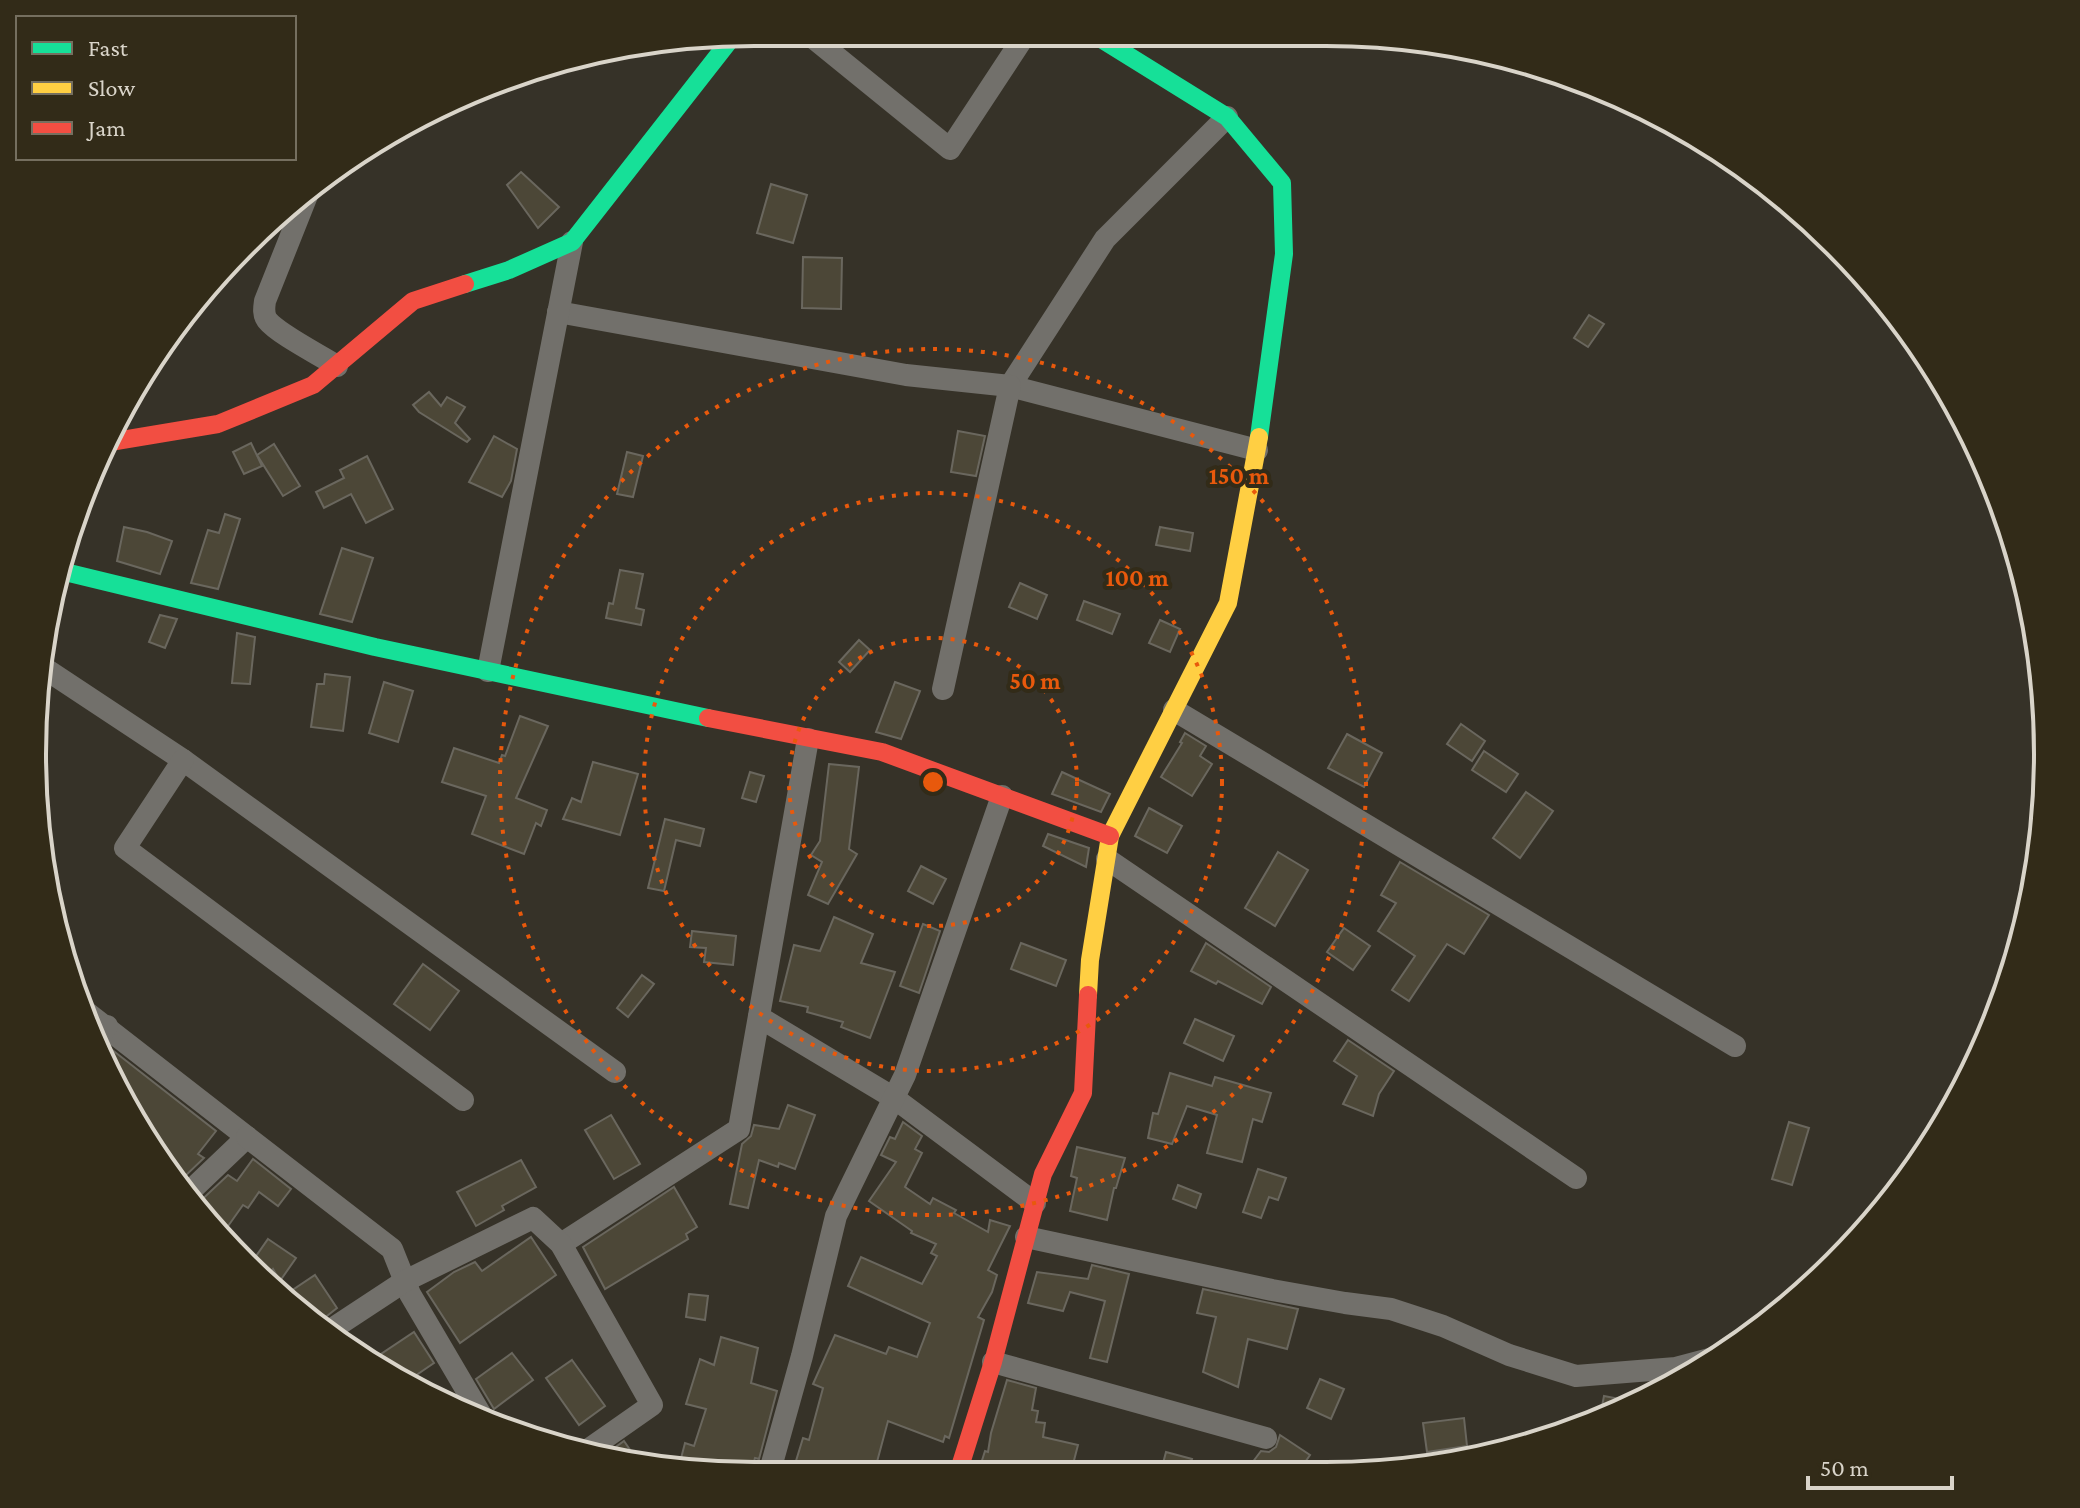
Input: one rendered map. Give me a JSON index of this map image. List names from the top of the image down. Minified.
{"legend":["Fast","Slow","Jam"],"scale_bar":"50 m","rings":["150 m","100 m","50 m"]}
